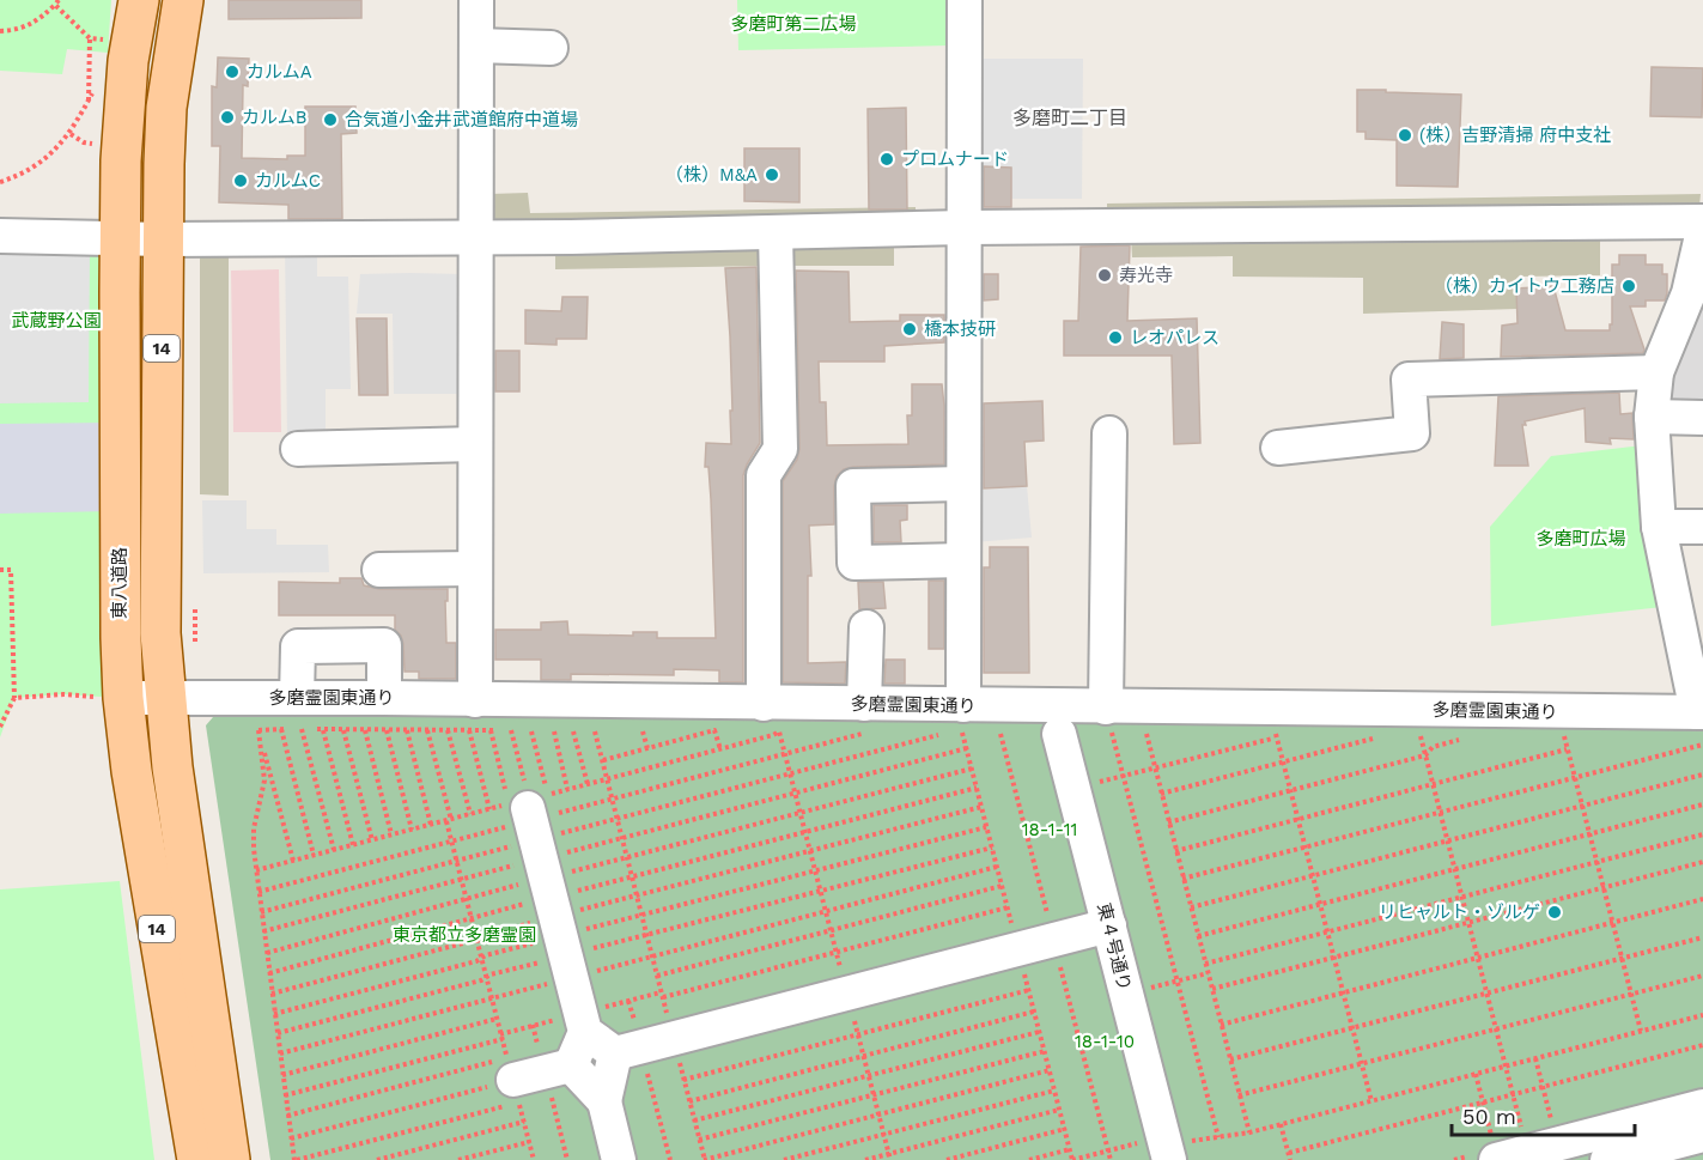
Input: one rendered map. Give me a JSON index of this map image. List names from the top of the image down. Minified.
{"streets":{"main road":["14","東八道路"],"street":["多磨霊園東通り","東４号通り"]},"crossings":[["14","多磨霊園東通り"],["東八道路","多磨霊園東通り"]],"districts":["多磨町二丁目"],"parks":["多磨町第二広場","武蔵野公園","多磨町広場","18-1-11","東京都立多磨霊園","18-1-10"],"places":["カルムA","カルムB","合気道小金井武道館府中道場","(株）吉野清掃 府中支社","プロムナード","（株）M&A","カルムC","寿光寺","（株）カイトウ工務店","橋本技研","レオパレス","リヒャルト・ゾルゲ"],"scale_bar":"50 m"}
